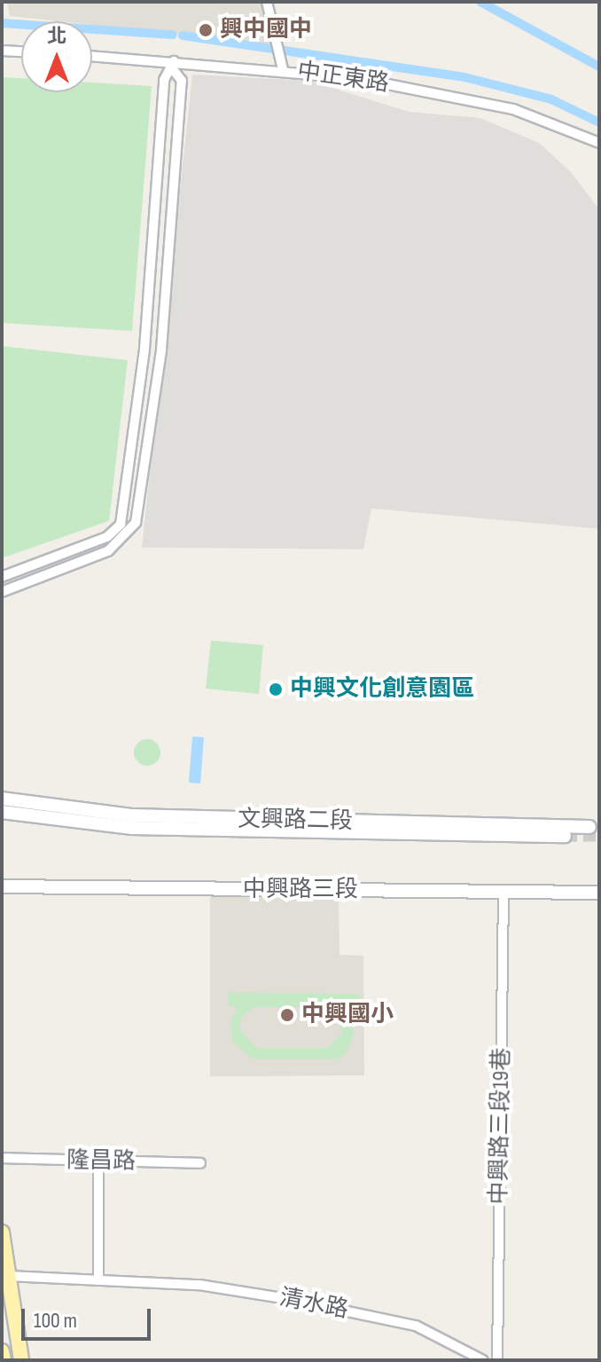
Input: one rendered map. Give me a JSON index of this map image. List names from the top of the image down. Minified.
{"streets":{"street":["中正東路","文興路二段","中興路三段","中興路三段19巷","隆昌路","清水路"]},"crossings":[["中興路三段","中興路三段19巷"]],"places":["興中國中","中興文化創意園區","中興國小"],"scale_bar":"100 m","north":"top"}
